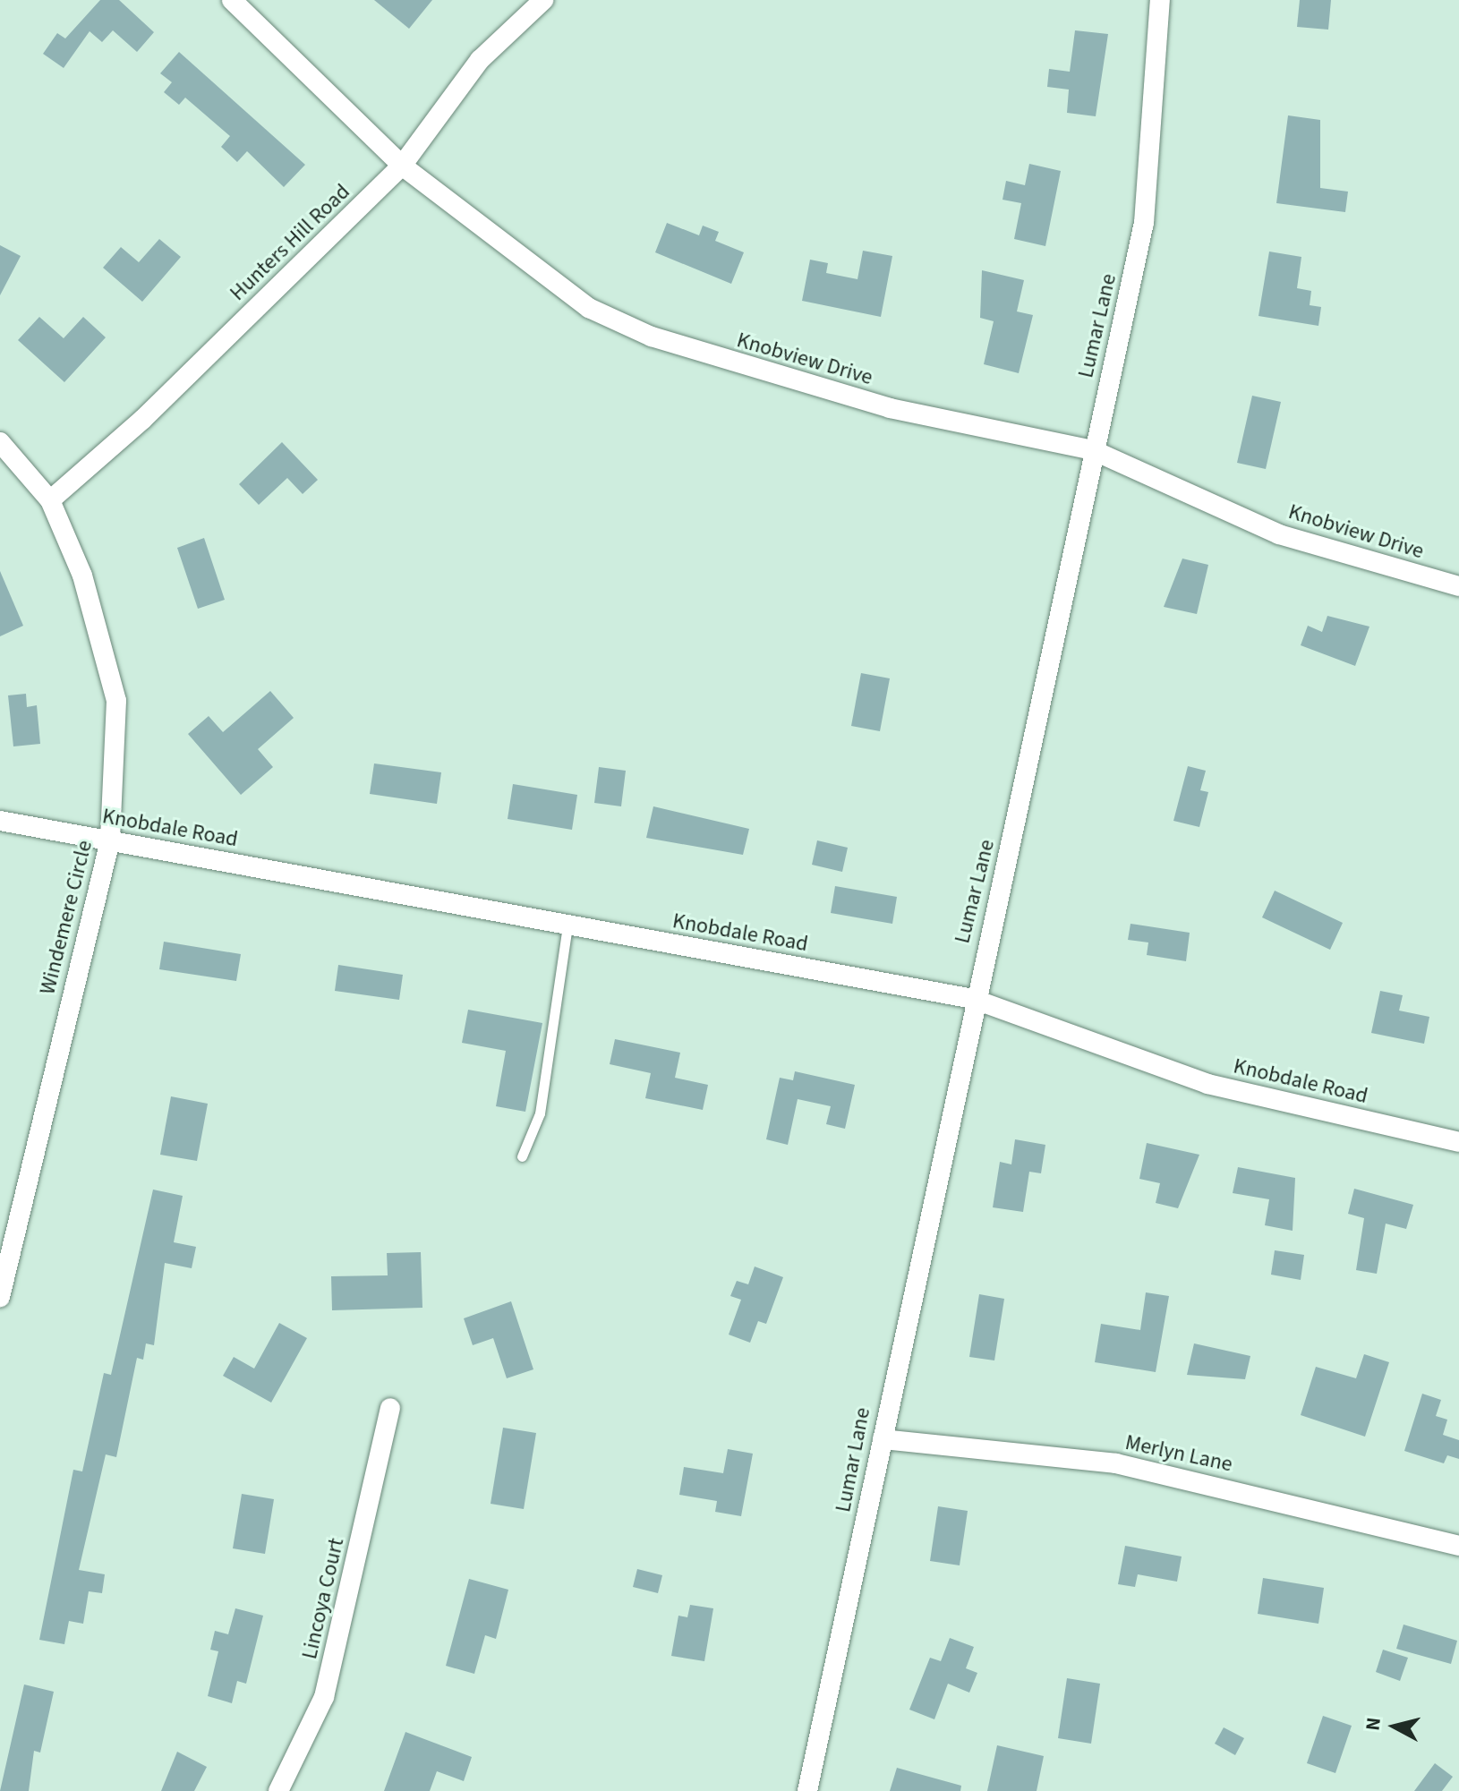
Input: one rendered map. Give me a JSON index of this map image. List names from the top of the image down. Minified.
{"streets":{"street":["Hunters Hill Road","Lumar Lane","Knobview Drive","Knobdale Road","Windemere Circle","Merlyn Lane","Lincoya Court"]},"crossings":[["Hunters Hill Road","Knobview Drive"],["Hunters Hill Road","Windemere Circle"],["Lumar Lane","Knobview Drive"],["Lumar Lane","Knobdale Road"],["Lumar Lane","Merlyn Lane"],["Knobdale Road","Windemere Circle"]],"north":"left"}
